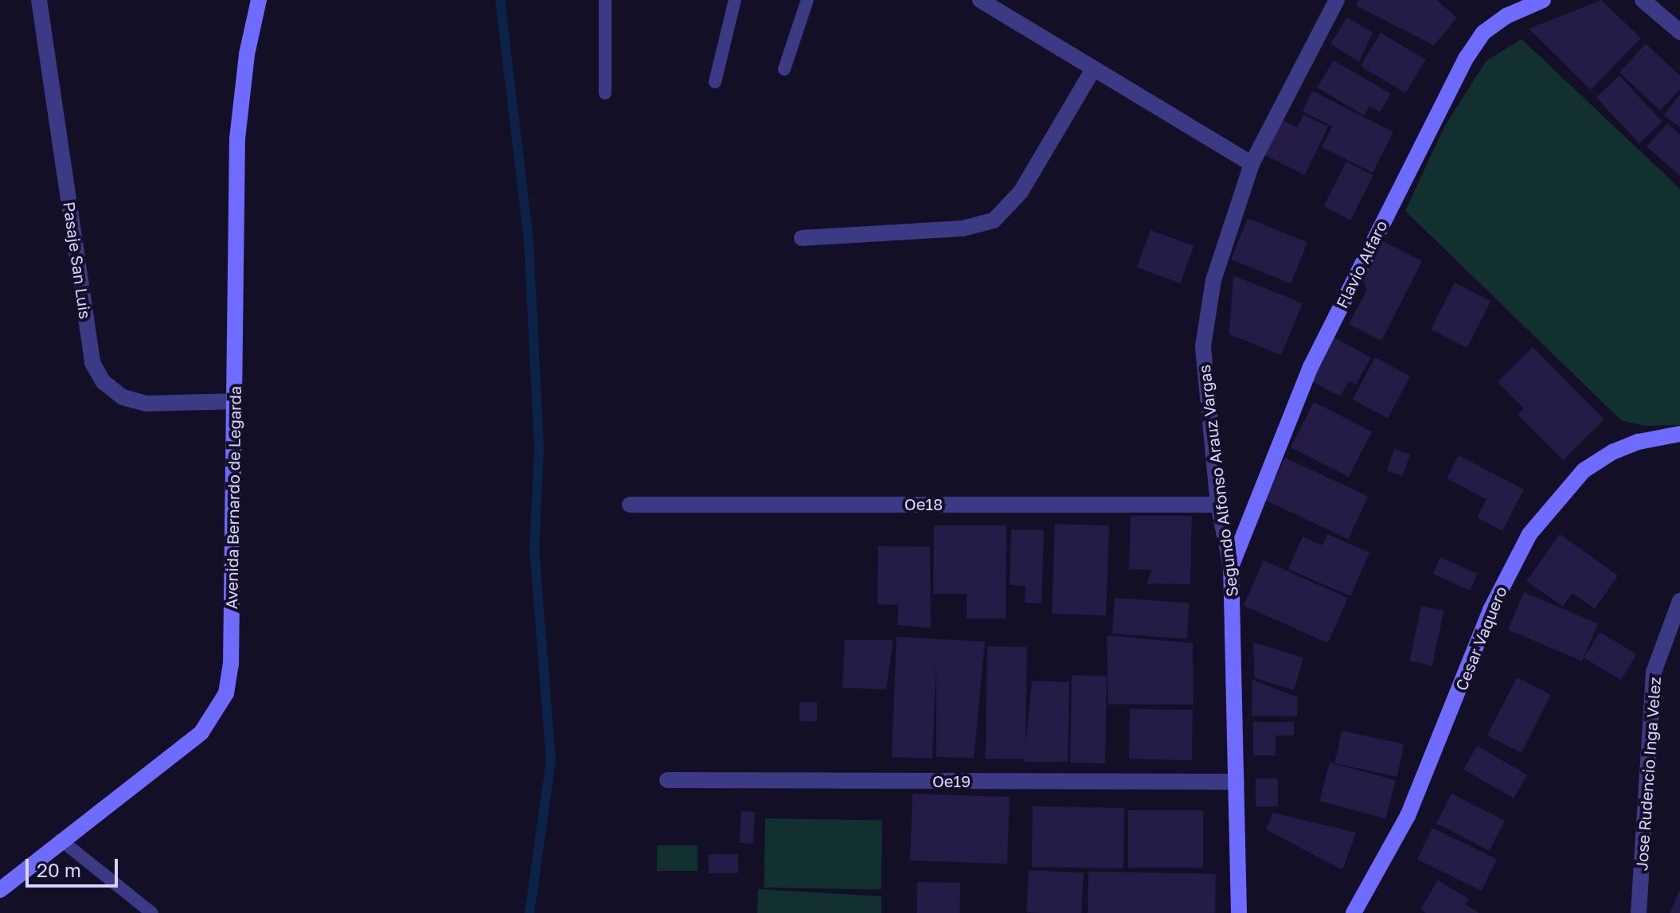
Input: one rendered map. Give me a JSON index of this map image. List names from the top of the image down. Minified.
{"streets":{"street":["Pasaje San Luis","Flavio Alfaro","Segundo Alfonso Arauz Vargas","Avenida Bernardo de Legarda","Oe18","Cesar Vaquero","Jose Rudencio Inga Velez","Oe19"]},"crossings":[["Pasaje San Luis","Avenida Bernardo de Legarda"],["Flavio Alfaro","Segundo Alfonso Arauz Vargas"],["Segundo Alfonso Arauz Vargas","Oe18"],["Segundo Alfonso Arauz Vargas","Oe19"]],"scale_bar":"20 m"}
